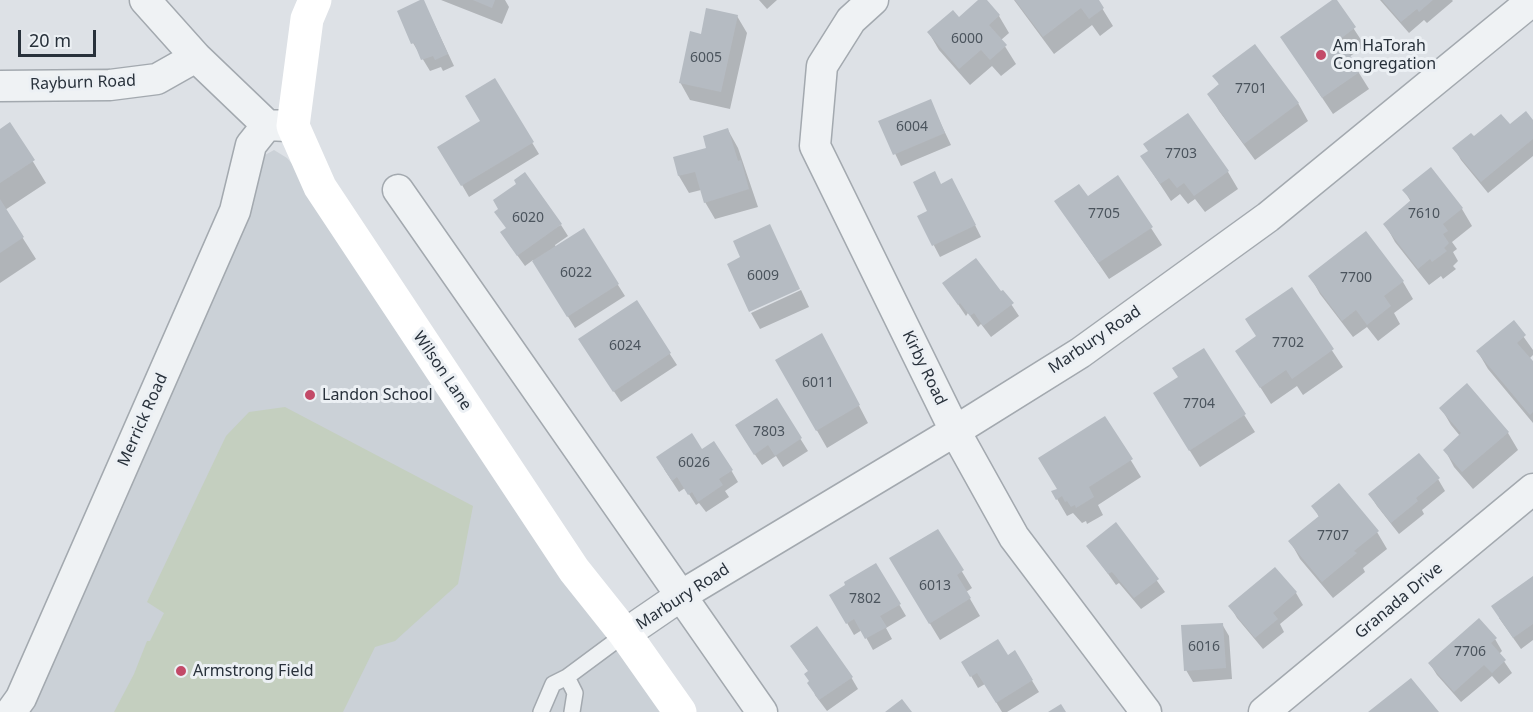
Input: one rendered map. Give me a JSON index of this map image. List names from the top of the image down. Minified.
{"streets":{"main road":["Wilson Lane"],"street":["Rayburn Road","Marbury Road","Kirby Road","Merrick Road","Granada Drive"]},"crossings":[["Marbury Road","Kirby Road"],["Marbury Road","Wilson Lane"],["Wilson Lane","Merrick Road"]],"places":["Am HaTorah Congregation","Landon School","Armstrong Field"],"house_numbers":["6000","6005","7701","6004","7703","7705","7610","6020","6022","6009","7700","7702","6024","6011","7704","7803","6026","7707","6013","7802","6016","7706"],"scale_bar":"20 m"}
